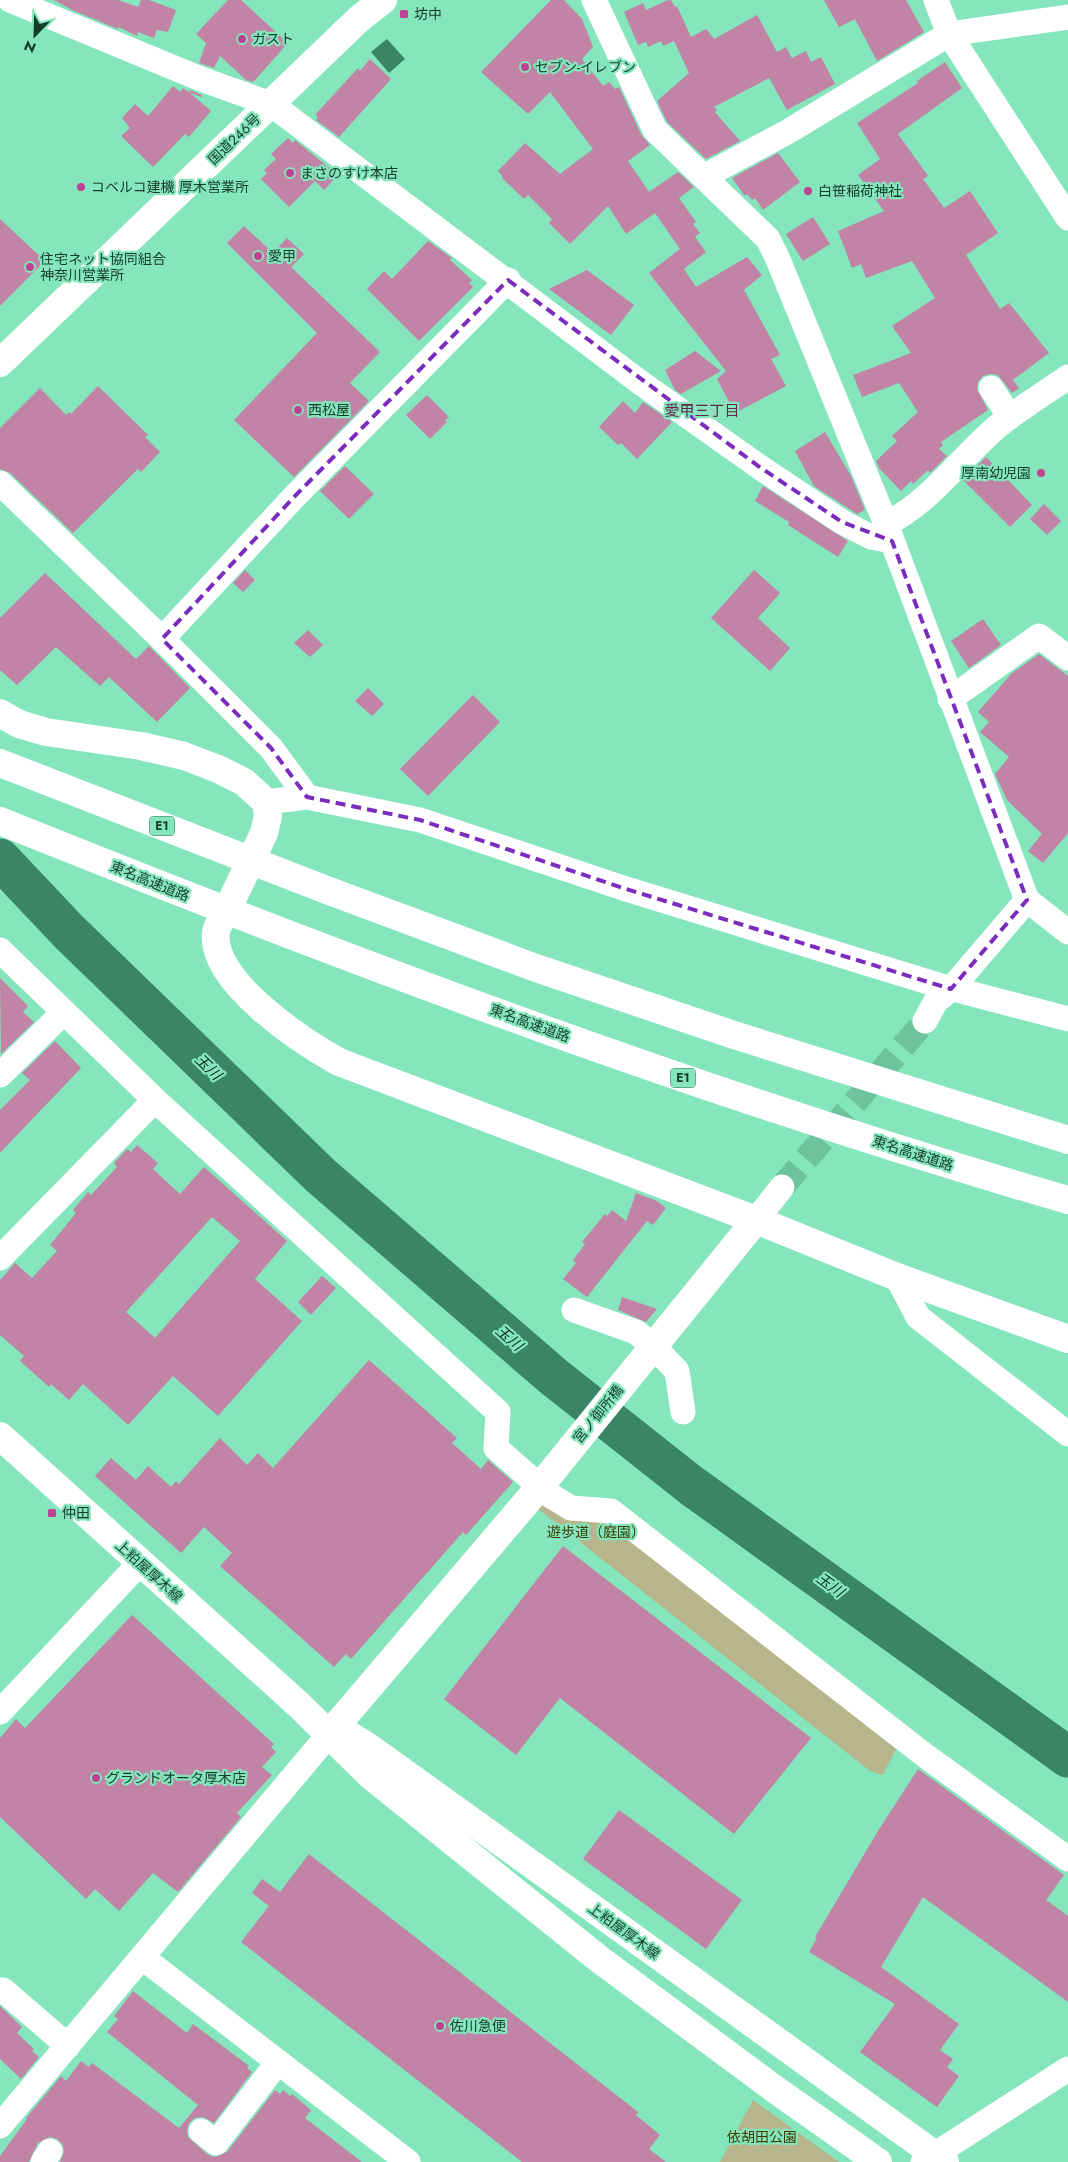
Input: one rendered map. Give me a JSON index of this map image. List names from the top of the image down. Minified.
{"streets":{"main road":["国道246号","E1","東名高速道路","宮ノ御所橋","上粕屋厚木線"]},"crossings":[["宮ノ御所橋","上粕屋厚木線"]],"districts":["愛甲三丁目"],"water":["玉川"],"parks":["遊歩道（庭園）","依胡田公園"],"places":{"transit":["坊中","仲田"],"other":["ガスト","セブン-イレブン","まさのすけ本店","コベルコ建機 厚木営業所","白笹稲荷神社","愛甲","住宅ネット協同組合 神奈川営業所","西松屋","厚南幼児園","グランドオータ厚木店","佐川急便"]},"north":"bottom left"}
